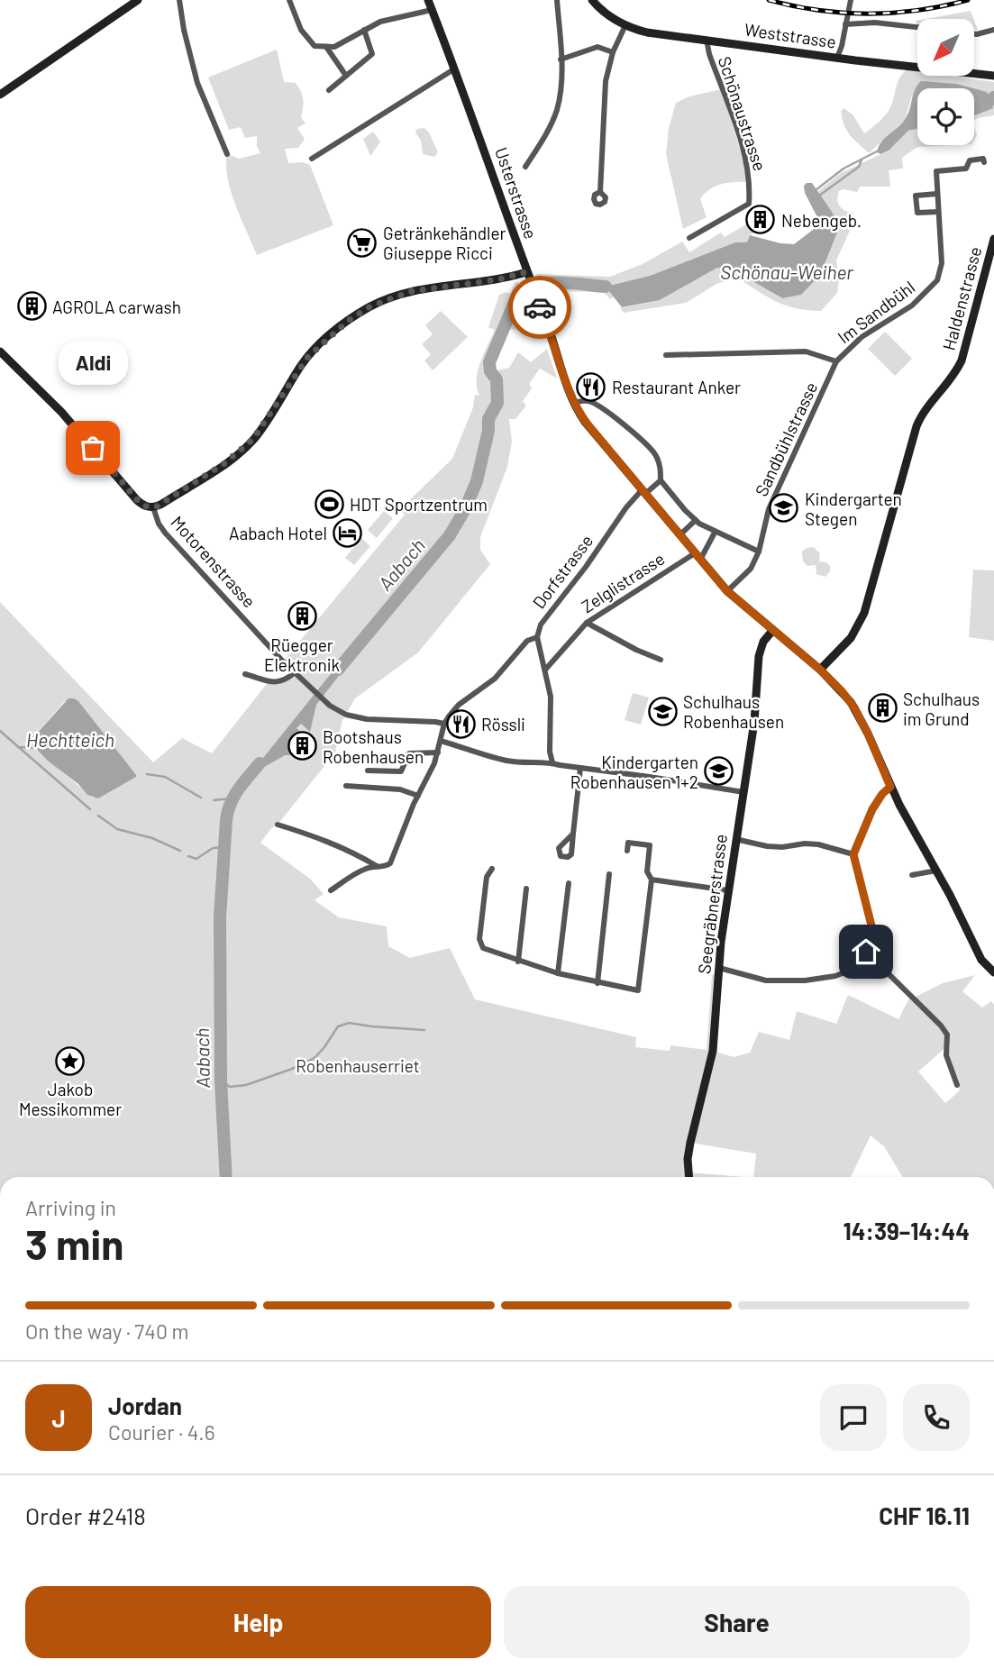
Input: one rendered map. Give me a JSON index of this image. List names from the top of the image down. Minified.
{"streets":{"street":["Weststrasse","Schönaustrasse","Usterstrasse","Haldenstrasse","Im Sandbühl","Sandbühlstrasse","Motorenstrasse","Dorfstrasse","Zelglistrasse","Seegräbnerstrasse"]},"crossings":[["Weststrasse","Schönaustrasse"],["Usterstrasse","Haldenstrasse"],["Usterstrasse","Sandbühlstrasse"],["Usterstrasse","Dorfstrasse"],["Usterstrasse","Zelglistrasse"],["Usterstrasse","Seegräbnerstrasse"],["Im Sandbühl","Sandbühlstrasse"],["Motorenstrasse","Dorfstrasse"]],"water":["Schönau-Weiher","Aabach","Hechtteich"],"parks":["Robenhauserriet"],"places":{"building":["Nebengeb.","AGROLA carwash","Rüegger Elektronik","Schulhaus im Grund","Bootshaus Robenhausen"],"supermarket":["Getränkehändler Giuseppe Ricci"],"restaurant":["Restaurant Anker","Rössli"],"other":["Aldi"],"sports":["HDT Sportzentrum"],"school or university":["Kindergarten Stegen","Schulhaus Robenhausen","Kindergarten Robenhausen 1+2"],"hotel":["Aabach Hotel"],"place":["Jakob Messikommer"]},"north":"bottom left","page":{"bubble":"Aldi","heading":["3 min","Arriving in","14:39–14:44"],"panel":["Jordan","Courier · 4.6","Order #2418","CHF 16.11"],"bar":"On the way · 740 m","round":"J","buttons":["Help","Share"]}}
